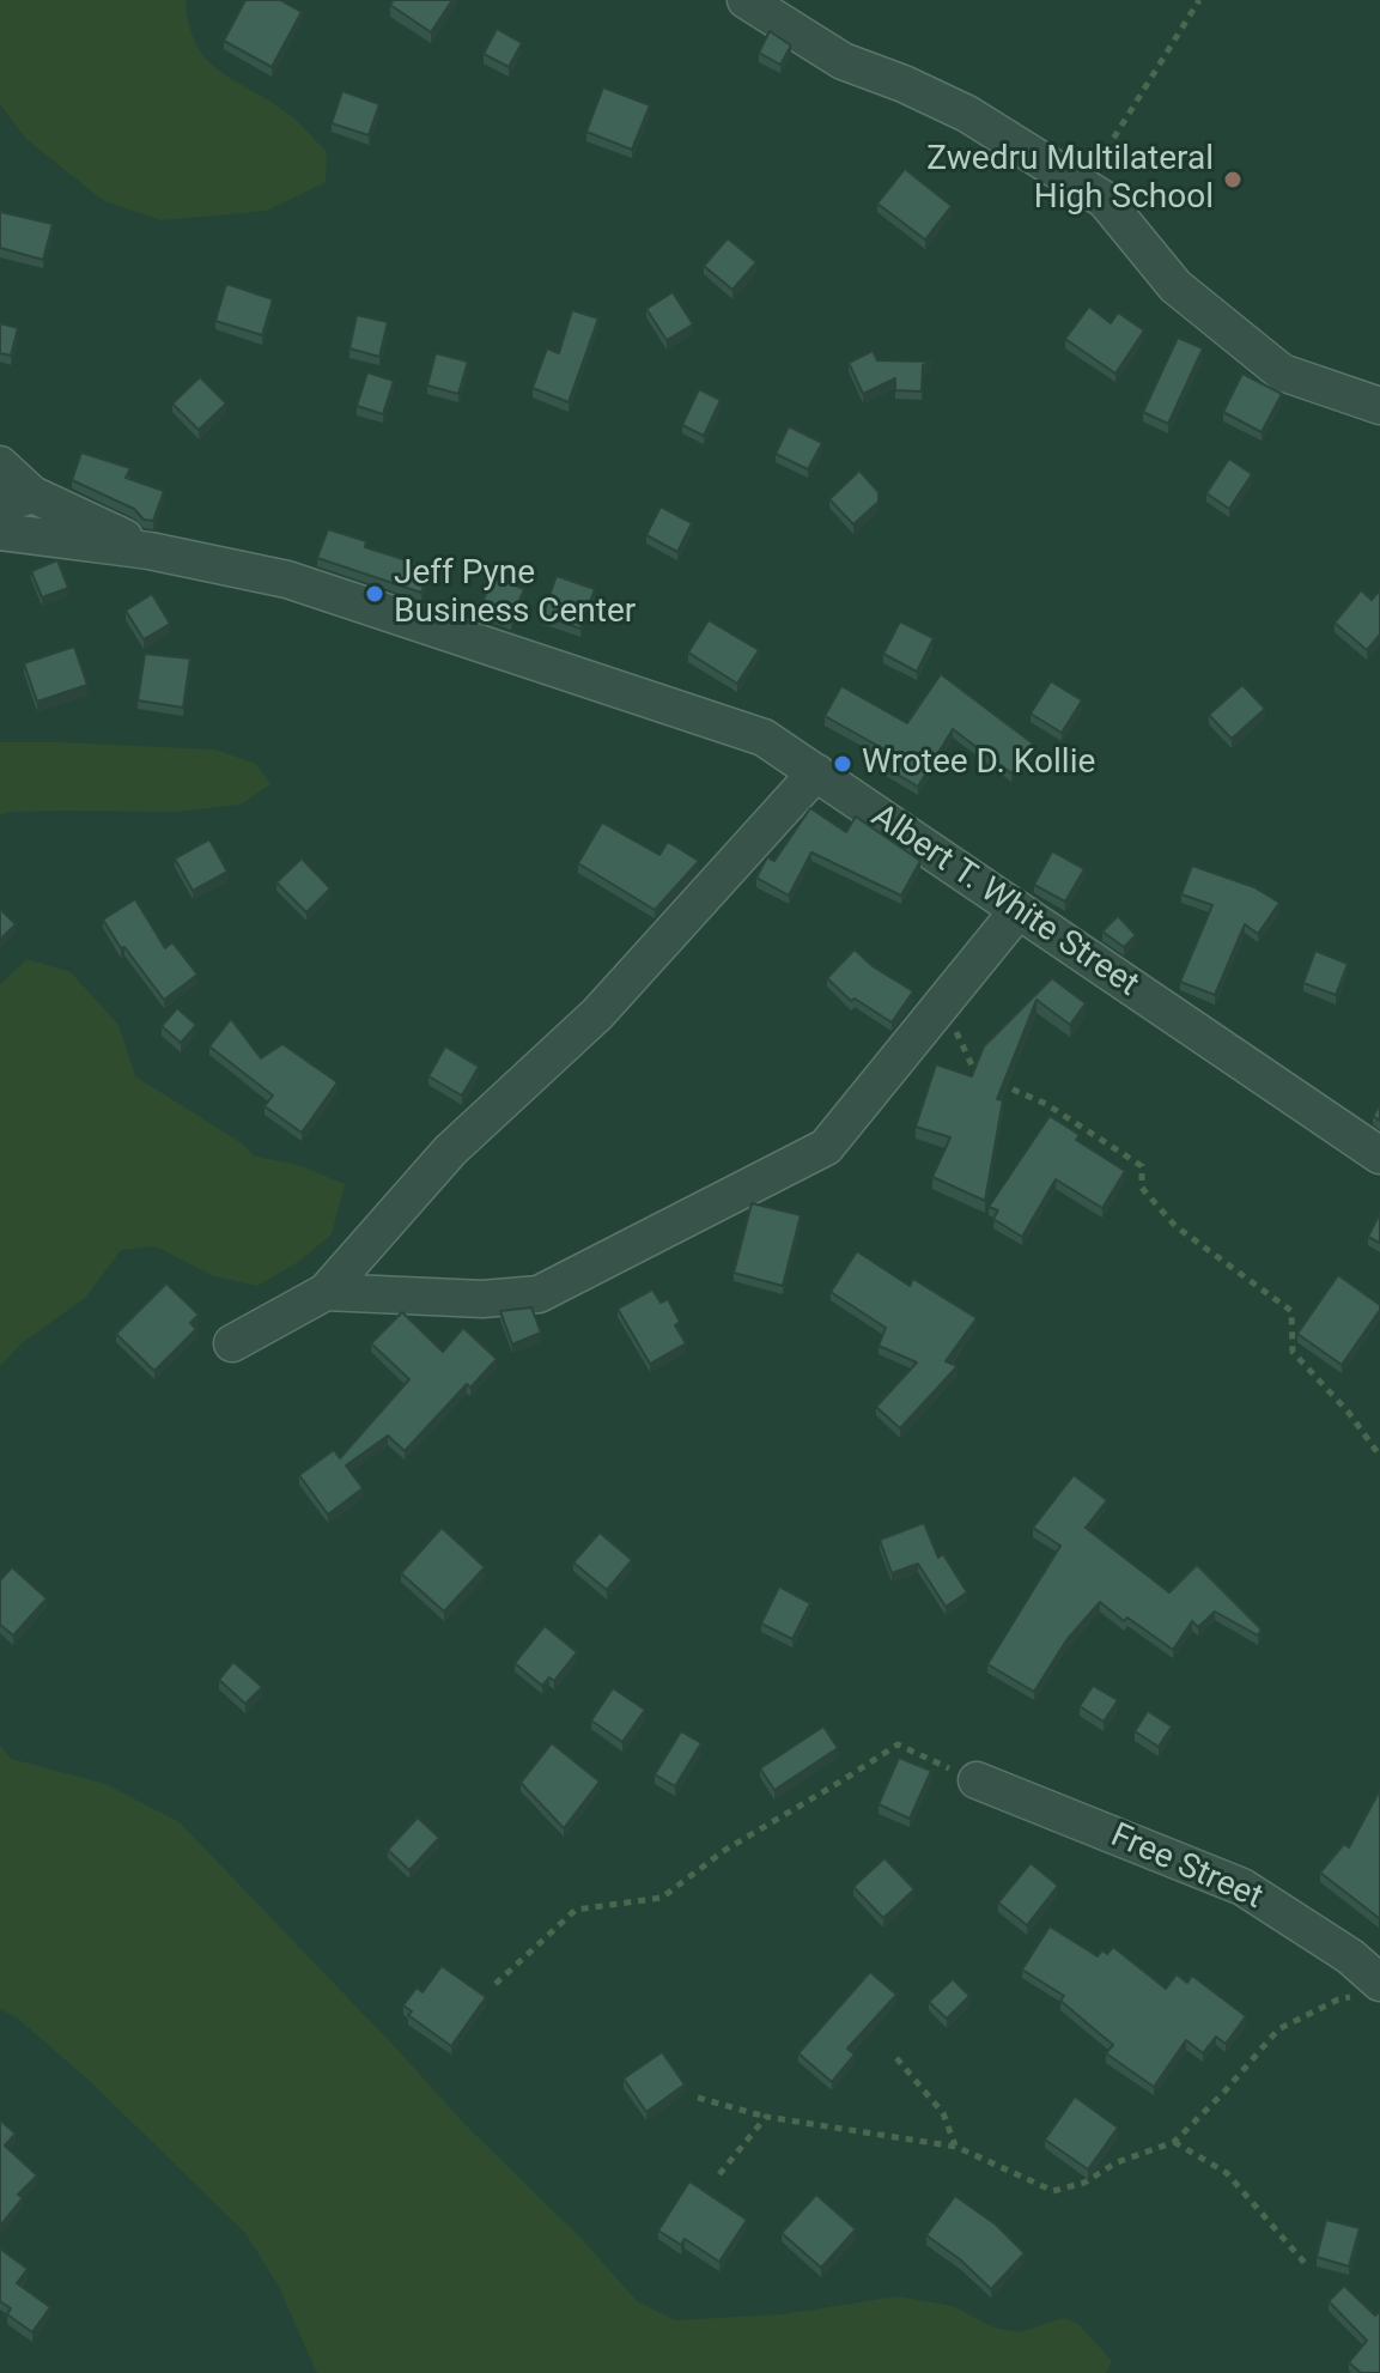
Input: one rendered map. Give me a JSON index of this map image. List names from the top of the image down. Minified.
{"streets":{"street":["Albert T. White Street","Free Street"]},"places":["Zwedru Multilateral High School","Jeff Pyne Business Center","Wrotee D. Kollie"]}
